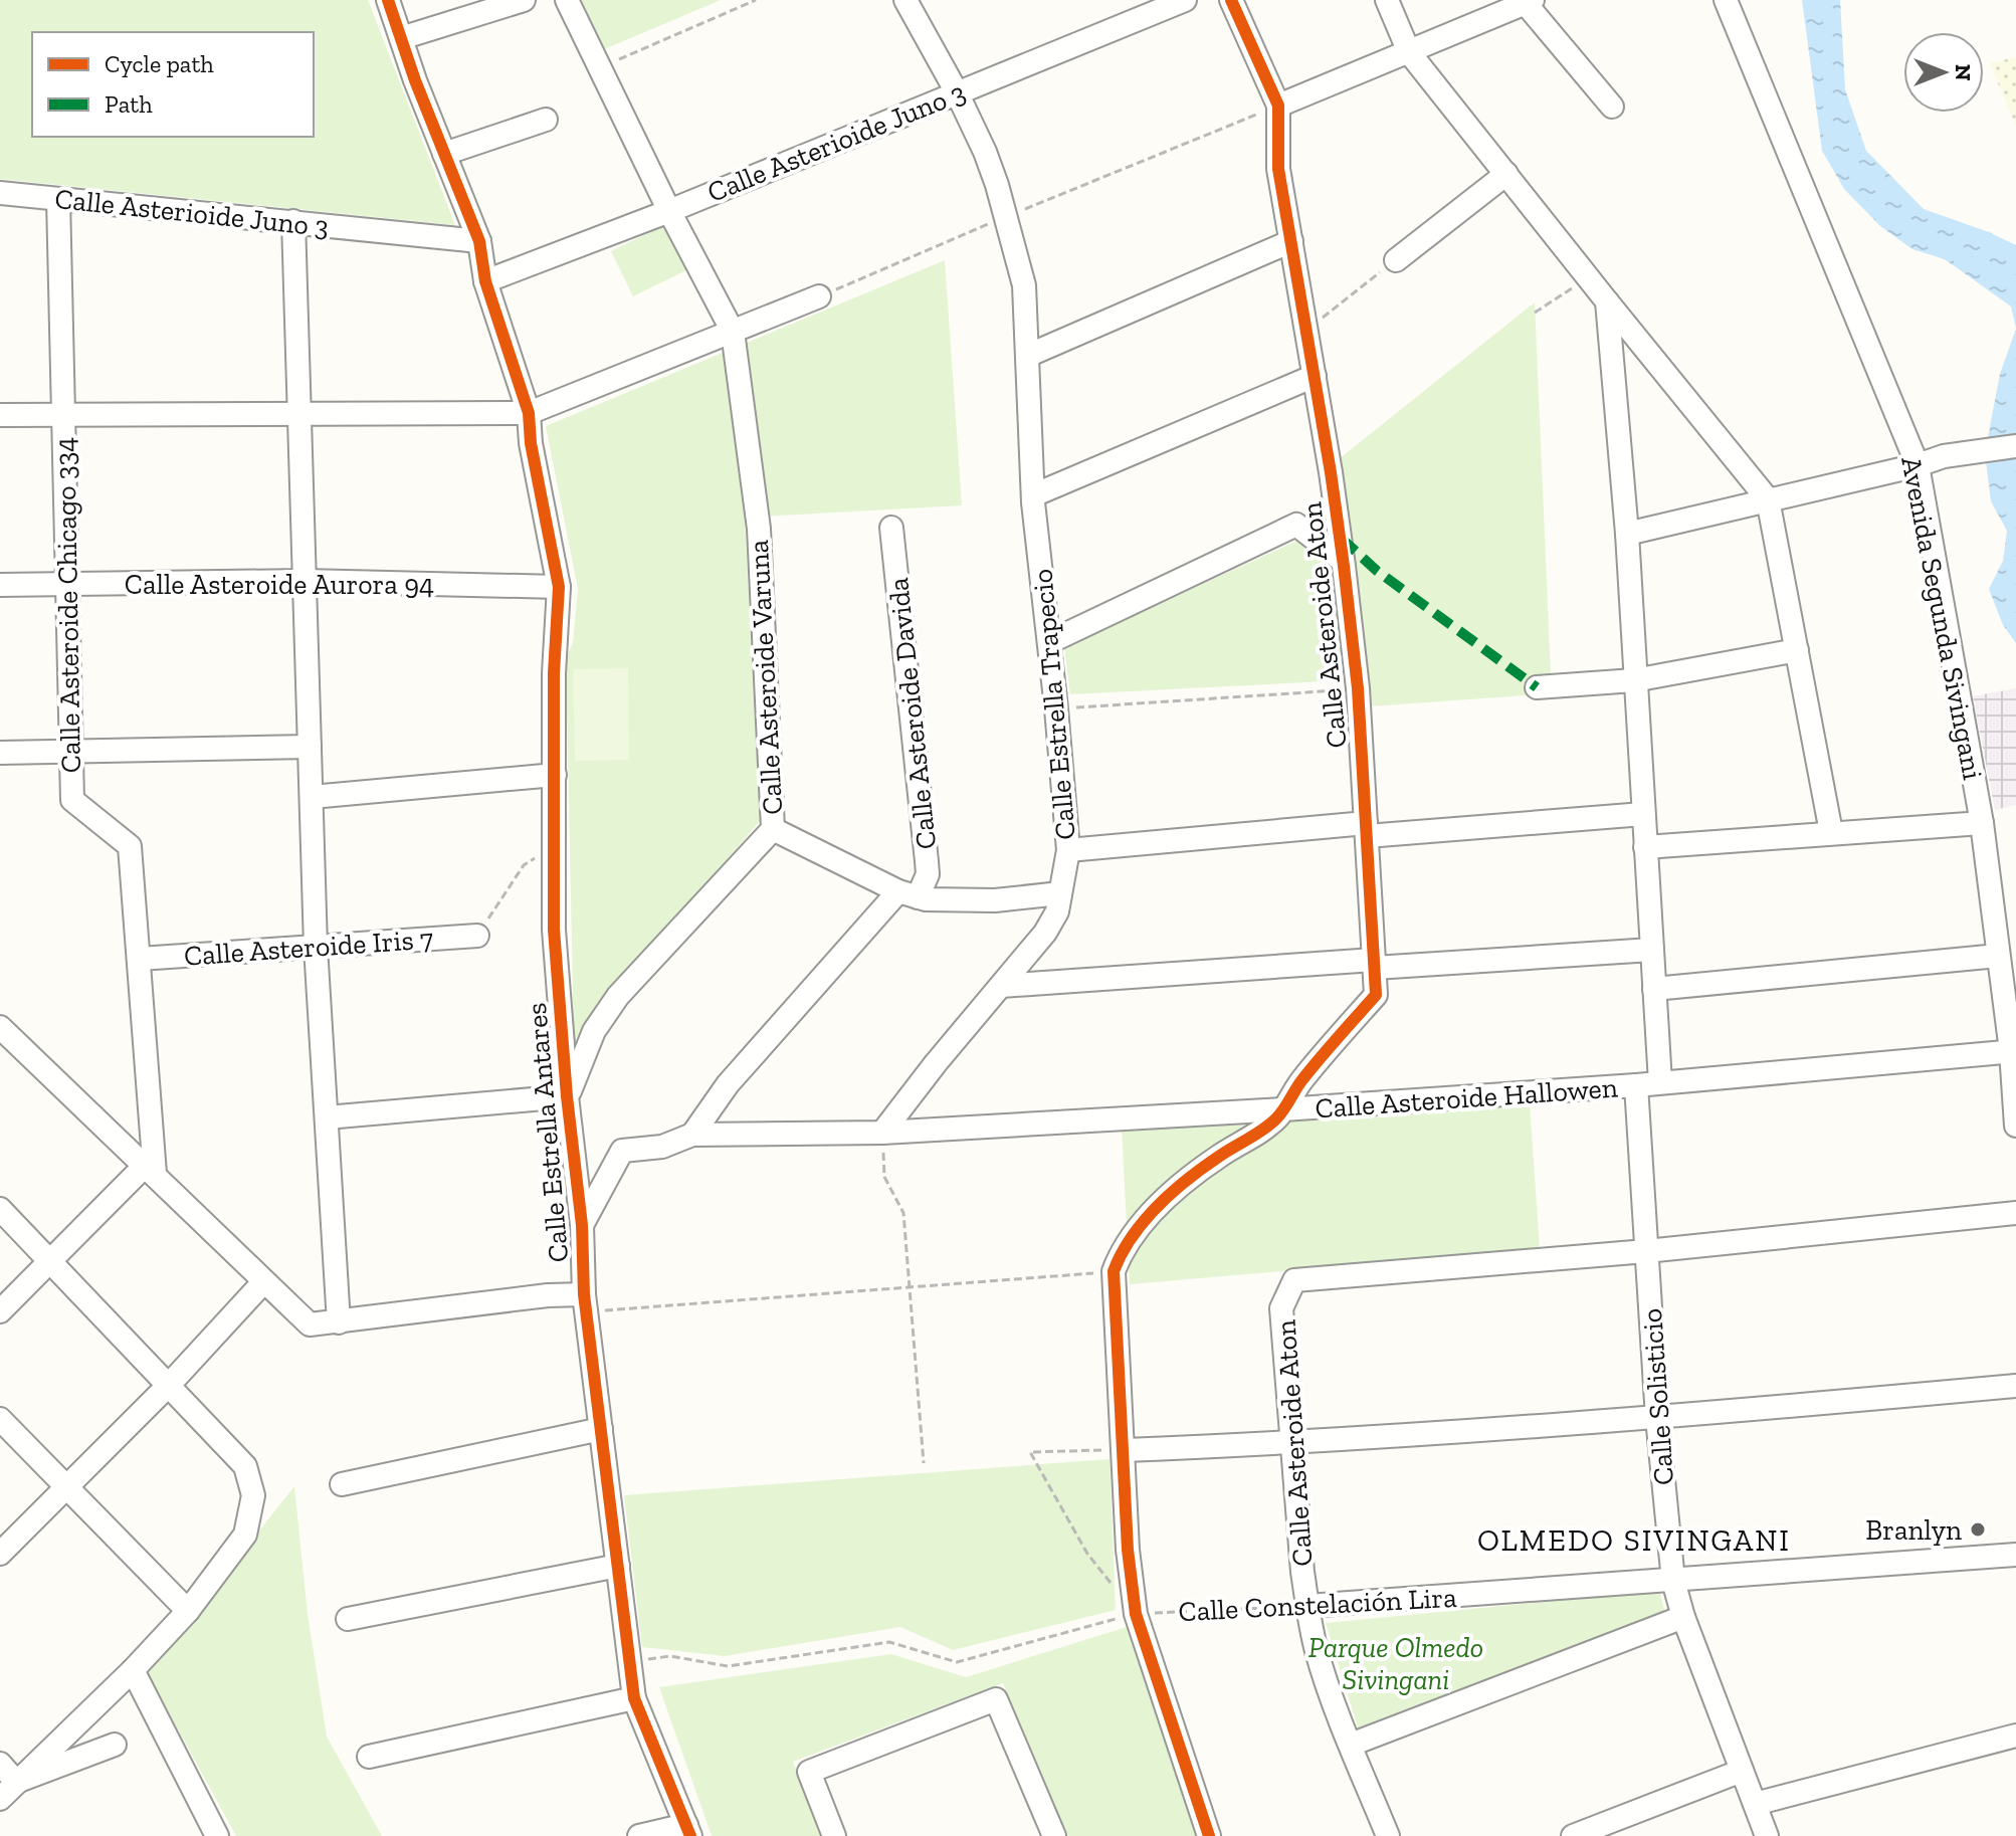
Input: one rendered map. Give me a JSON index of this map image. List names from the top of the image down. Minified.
{"streets":{"street":["Calle Asterioide Juno 3","Calle Asteroide Aurora 94","Calle Asteroide Chicago 334","Avenida Segunda Sivingani","Calle Asteroide Aton","Calle Asteroide Varuna","Calle Estrella Trapecio","Calle Asteroide Davida","Calle Asteroide Iris 7","Calle Asteroide Hallowen","Calle Estrella Antares","Calle Solisticio","Calle Constelación Lira"]},"crossings":[["Calle Asterioide Juno 3","Calle Asteroide Chicago 334"],["Calle Asterioide Juno 3","Calle Estrella Trapecio"],["Calle Asterioide Juno 3","Calle Estrella Antares"],["Calle Asteroide Aurora 94","Calle Asteroide Chicago 334"],["Calle Asteroide Aurora 94","Calle Estrella Antares"],["Calle Asteroide Chicago 334","Calle Asteroide Iris 7"],["Avenida Segunda Sivingani","Calle Asteroide Hallowen"],["Calle Asteroide Aton","Calle Asteroide Hallowen"],["Calle Asteroide Aton","Calle Solisticio"],["Calle Asteroide Aton","Calle Constelación Lira"],["Calle Asteroide Varuna","Calle Estrella Antares"],["Calle Estrella Trapecio","Calle Asteroide Hallowen"],["Calle Asteroide Davida","Calle Asteroide Hallowen"],["Calle Asteroide Hallowen","Calle Estrella Antares"],["Calle Asteroide Hallowen","Calle Solisticio"],["Calle Estrella Antares","Calle Constelación Lira"],["Calle Solisticio","Calle Constelación Lira"]],"districts":["OLMEDO SIVINGANI"],"parks":["Parque Olmedo Sivingani"],"places":["Branlyn"],"legend":["Cycle path","Path"],"north":"right"}
